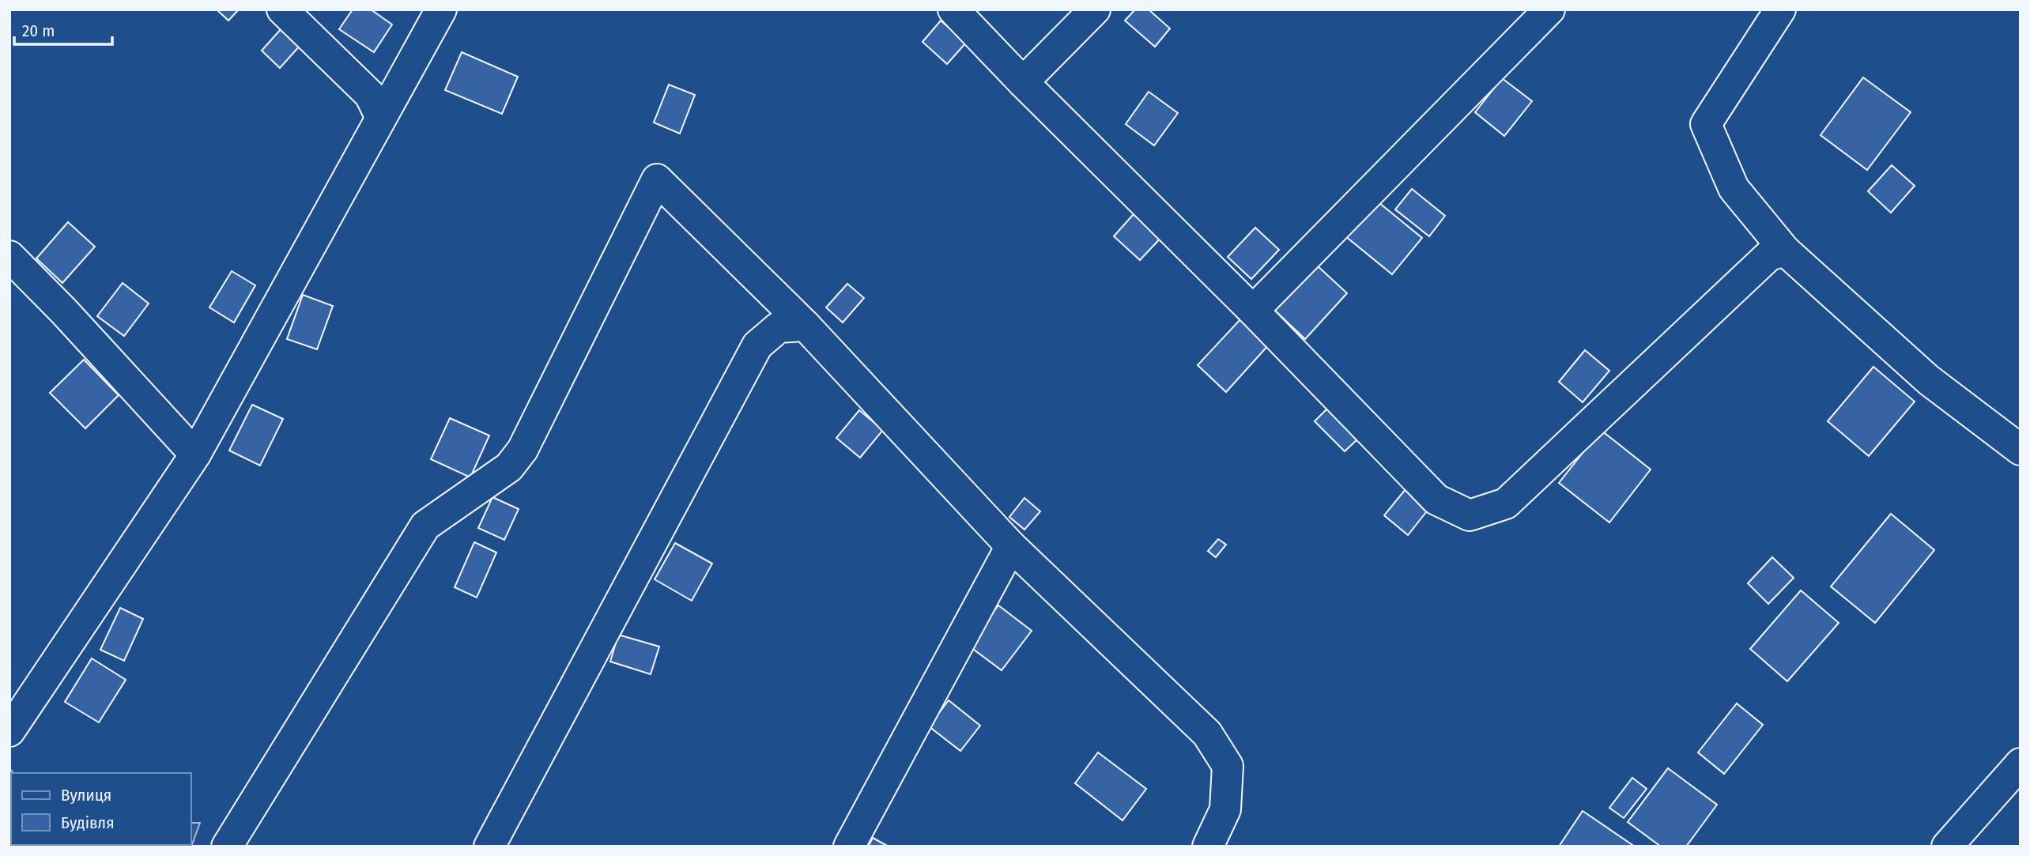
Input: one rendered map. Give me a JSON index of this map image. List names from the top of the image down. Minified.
{"legend":["Вулиця","Будівля"],"scale_bar":"20 m"}
